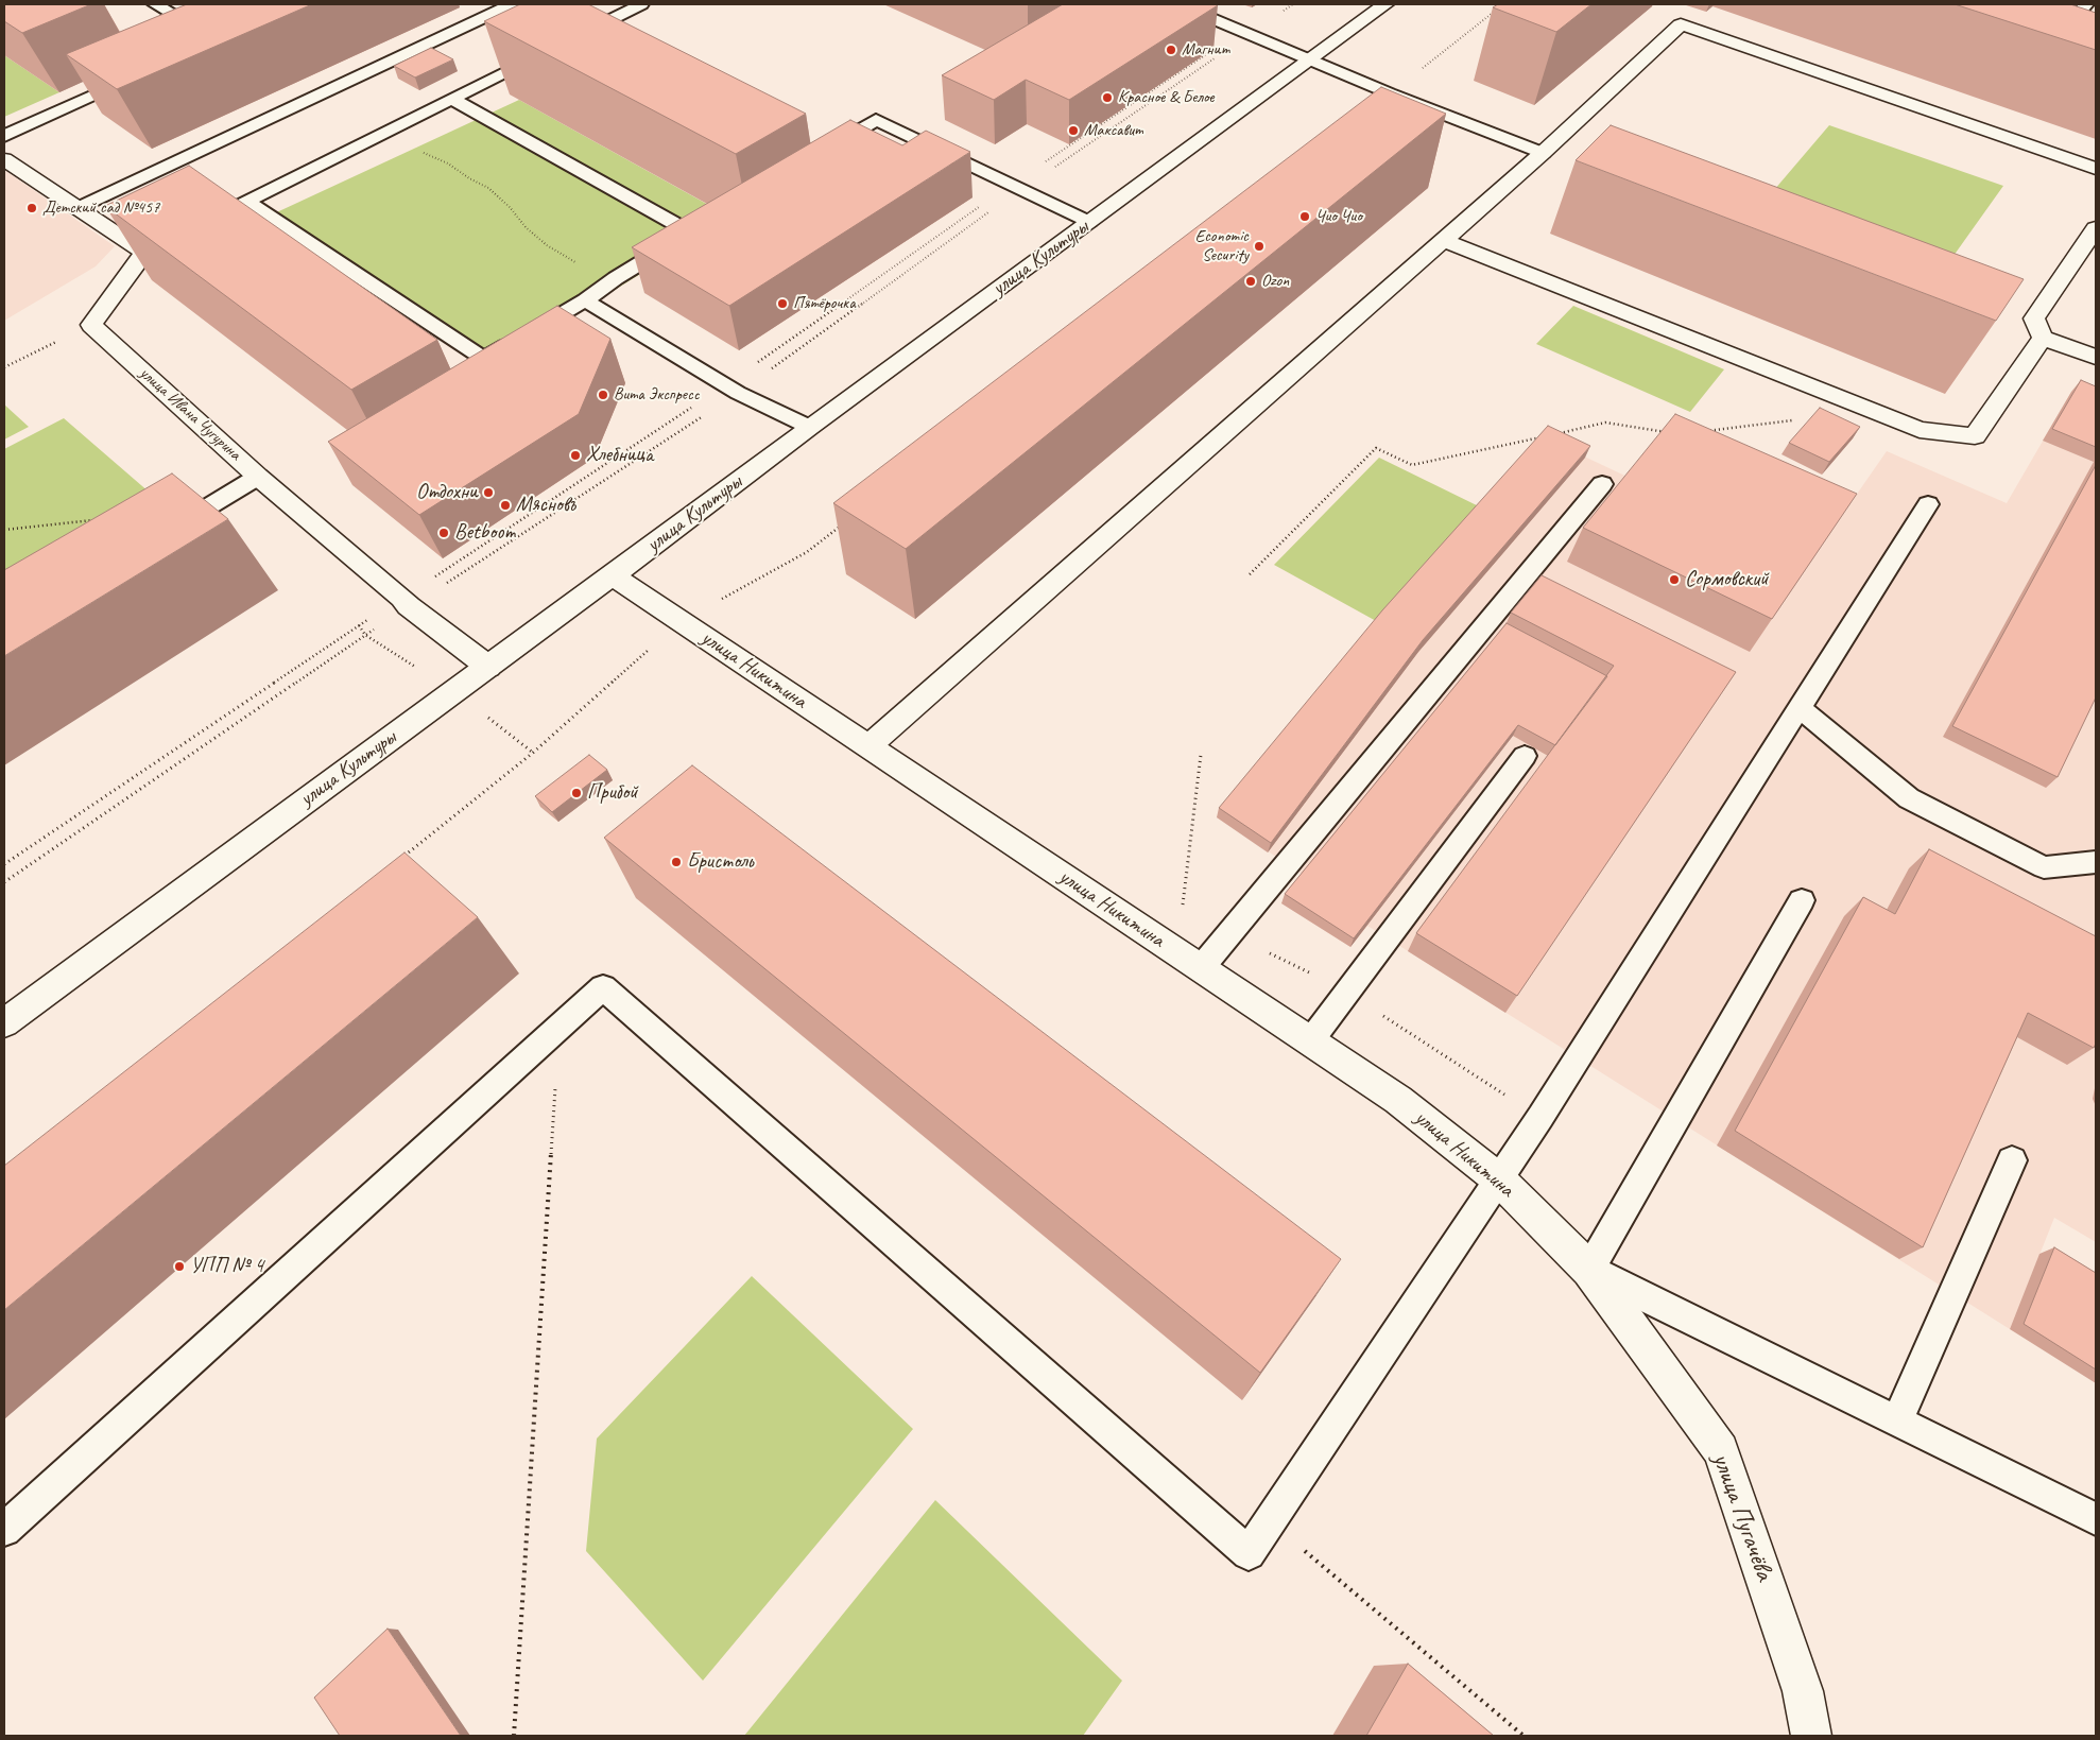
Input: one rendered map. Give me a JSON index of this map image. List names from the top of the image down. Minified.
{"streets":{"street":["улица Культуры","улица Ивана Чугурина","улица Никитина","улица Пугачёва"]},"crossings":[["улица Культуры","улица Ивана Чугурина"],["улица Культуры","улица Никитина"],["улица Никитина","улица Пугачёва"]],"places":["Магнит","Красное & Белое","Максавит","Детский сад №457","Чио Чио","Economic Security","Ozon","Пятёрочка","Вита Экспресс","Хлебница","Отдохни","Мясновъ","Betboom","Сормовский","Прибой","Бристоль","УПП № 4"]}
